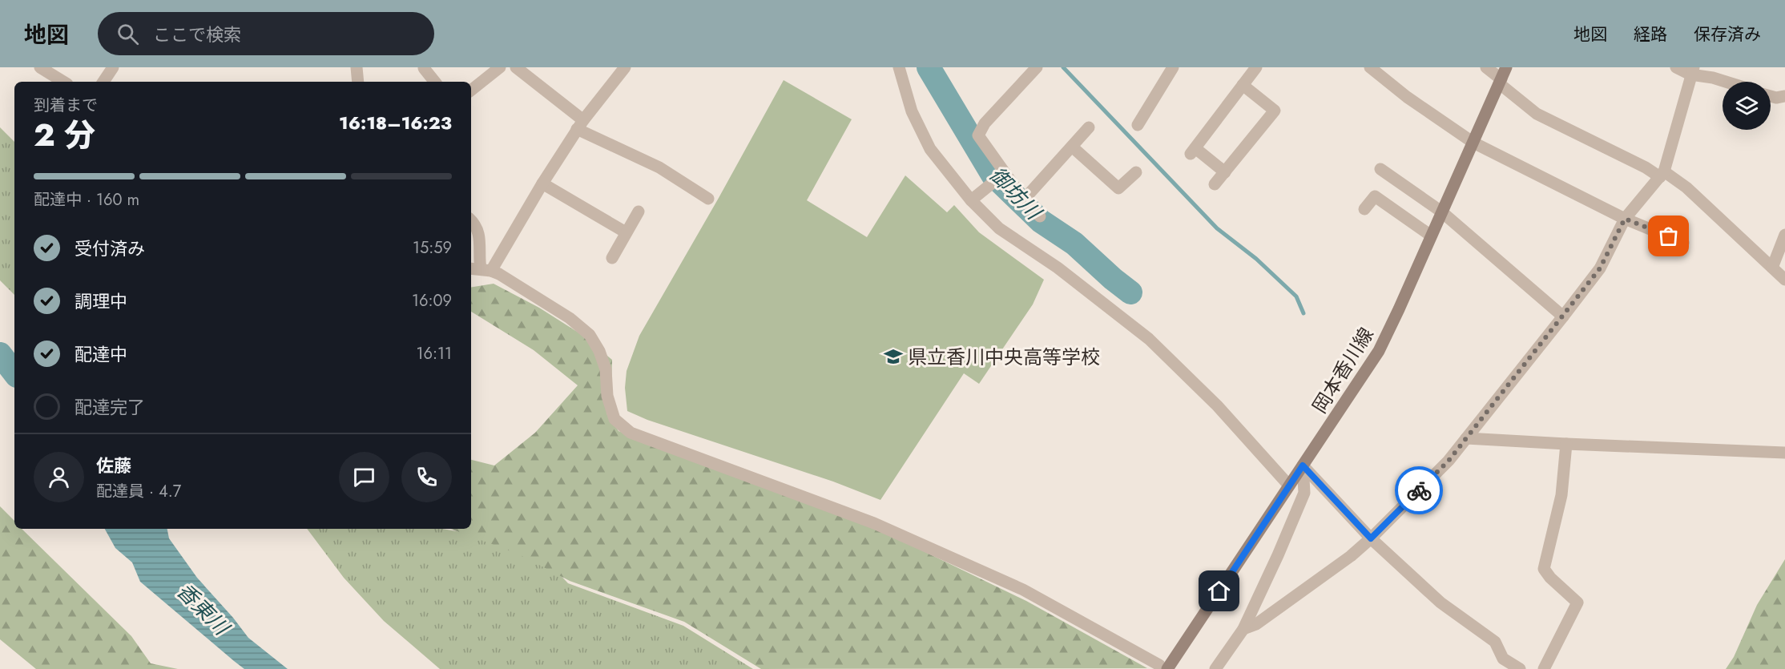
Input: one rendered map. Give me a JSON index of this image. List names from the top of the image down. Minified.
{"streets":{"main road":["岡本香川線"]},"water":["御坊川","香東川"],"places":{"school or university":["県立香川中央高等学校"]},"page":{"header":"地図","search":"ここで検索","nav":["地図","経路","保存済み"],"heading":["2 分","到着まで","16:18–16:23"],"panel":["佐藤","配達員 · 4.7"],"bar":"配達中 · 160 m","list":[["受付済み","15:59"],["調理中","16:09"],["配達中","16:11"],"配達完了"]}}
